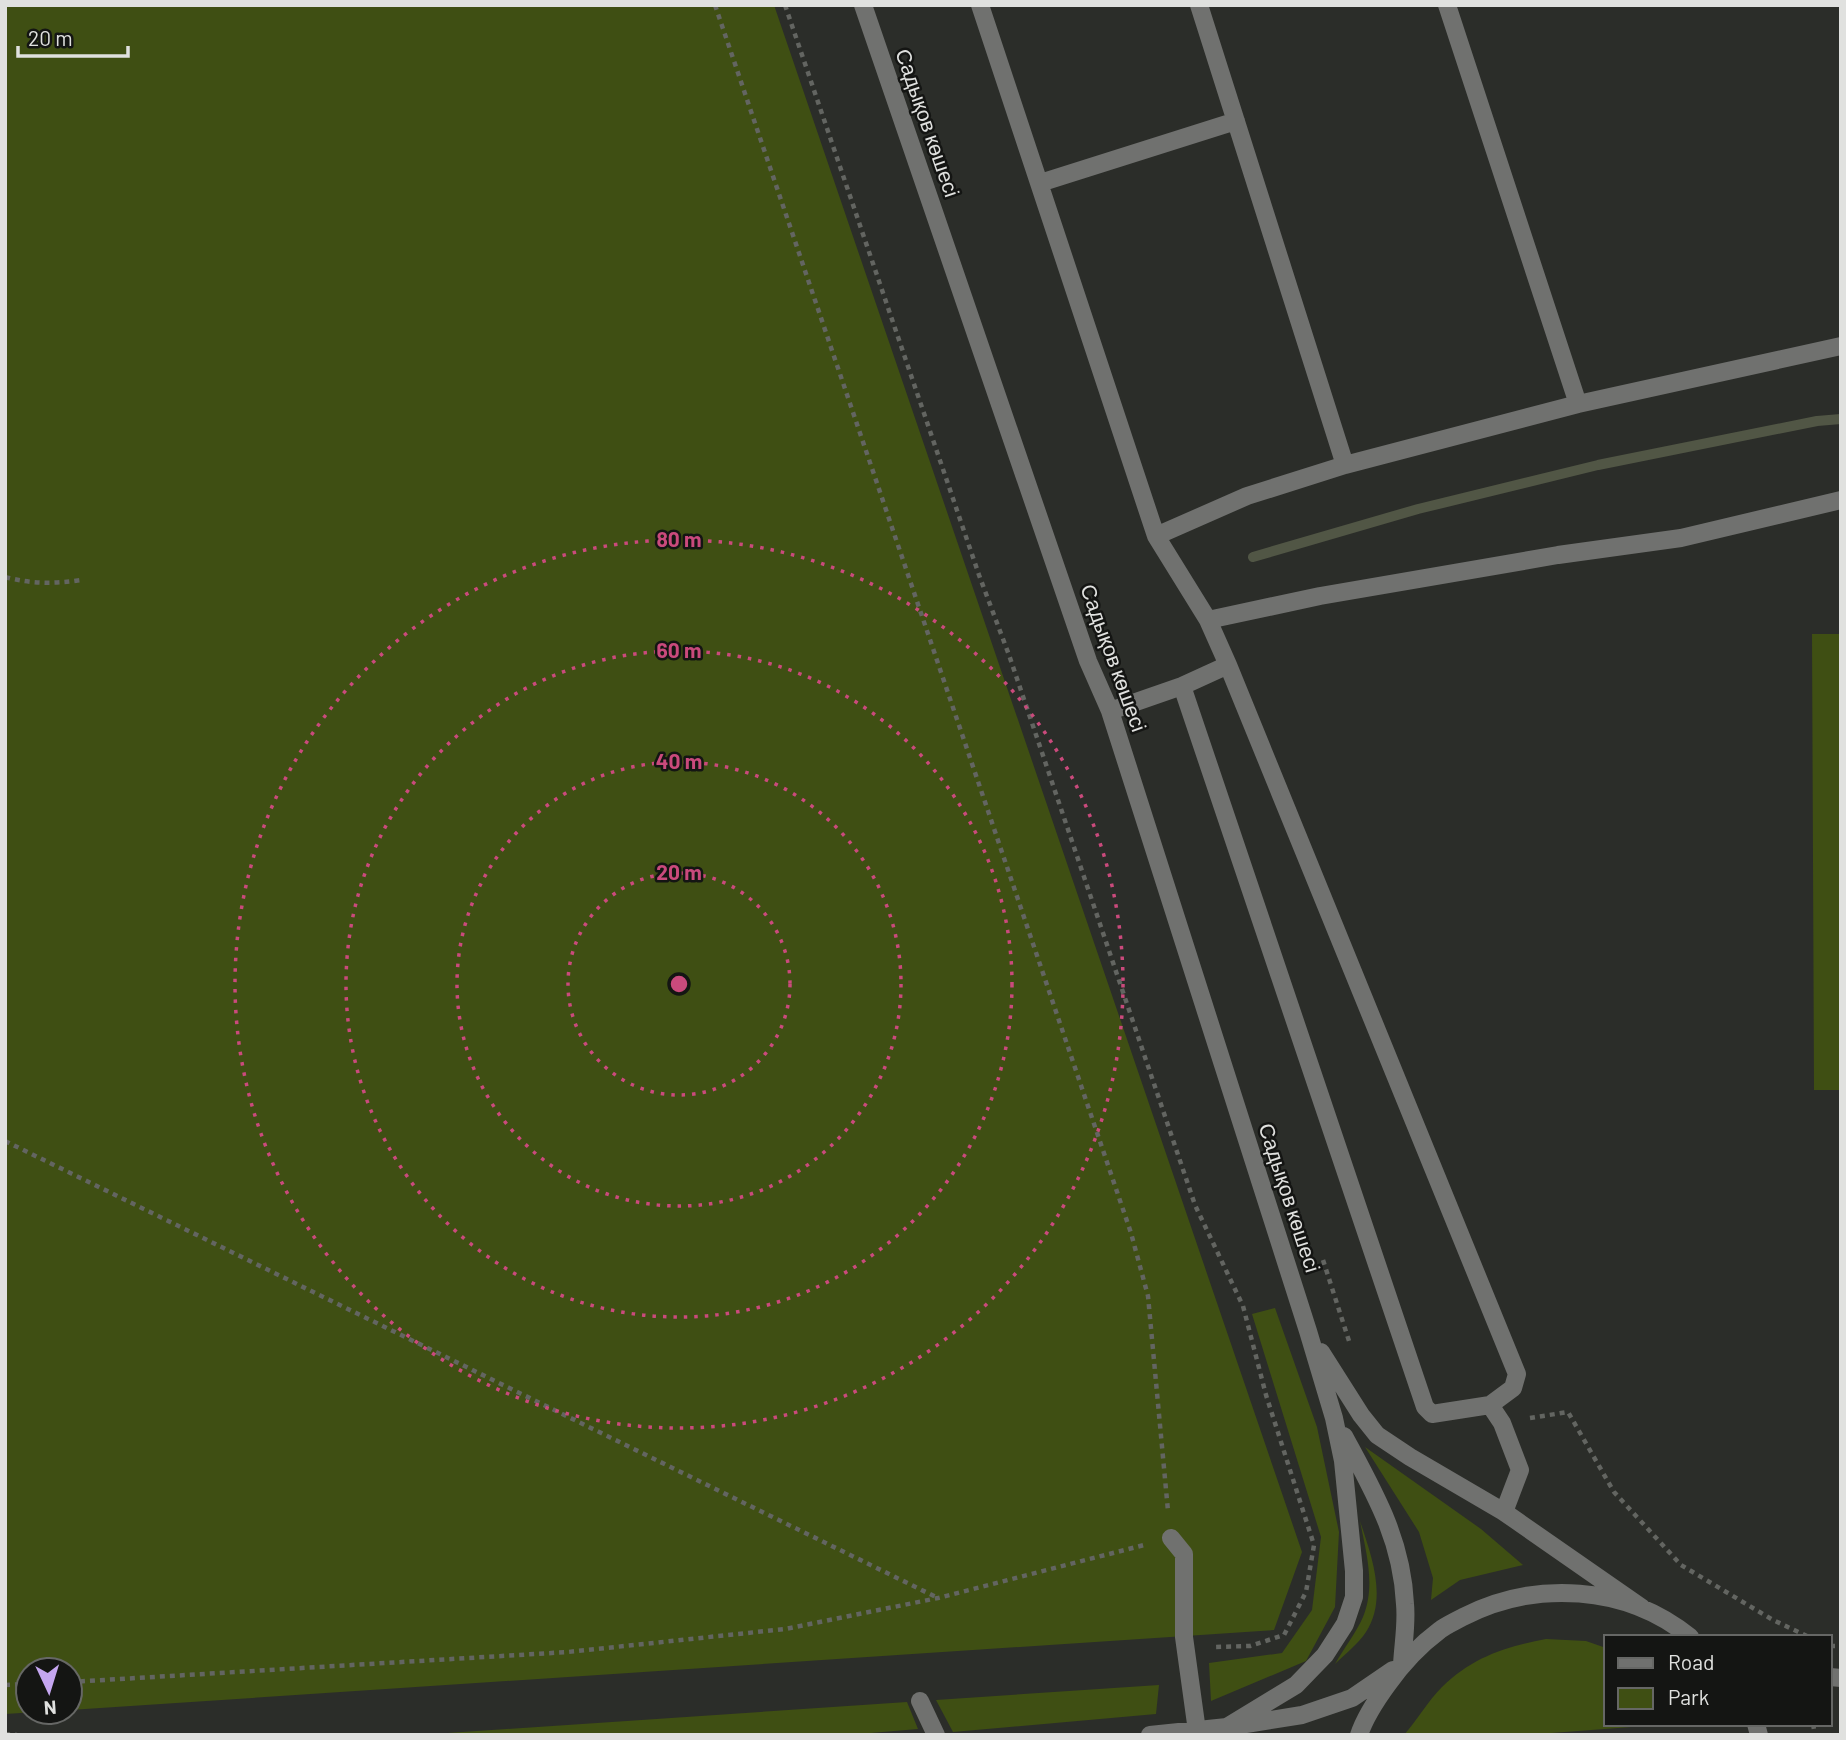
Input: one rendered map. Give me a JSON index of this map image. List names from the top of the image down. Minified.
{"streets":{"street":["Садықов көшесі"]},"legend":["Road","Park"],"scale_bar":"20 m","north":"bottom","rings":["80 m","60 m","40 m","20 m"]}
